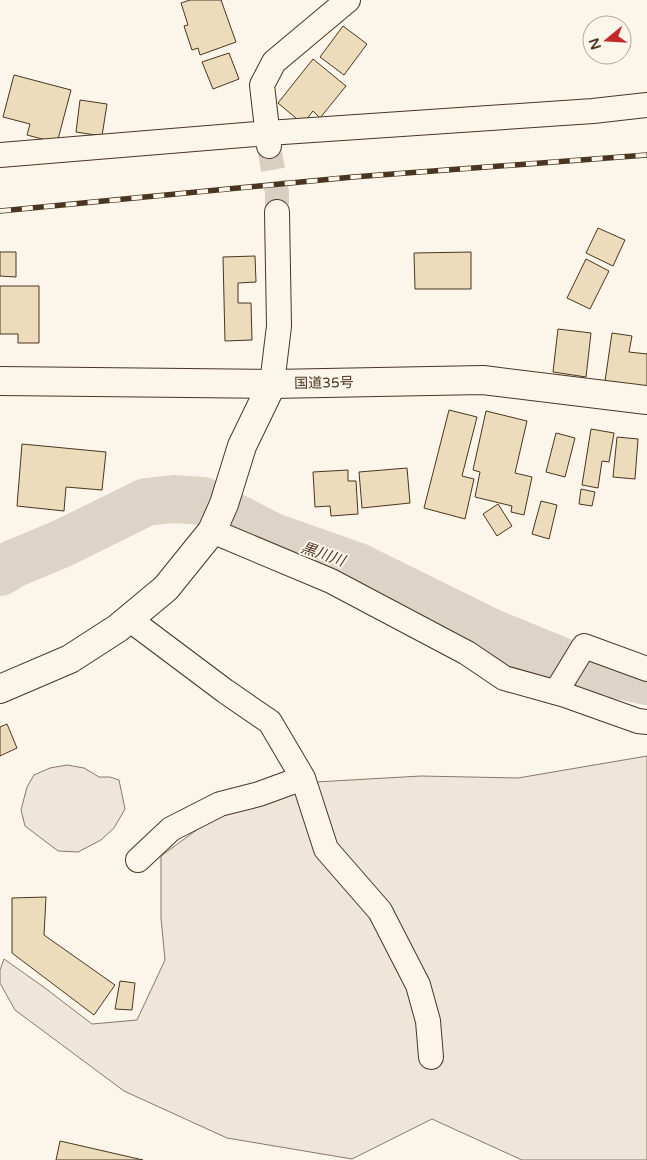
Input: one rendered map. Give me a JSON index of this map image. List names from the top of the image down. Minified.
{"streets":{"main road":["国道35号"]},"water":["黒川川"],"north":"left"}
